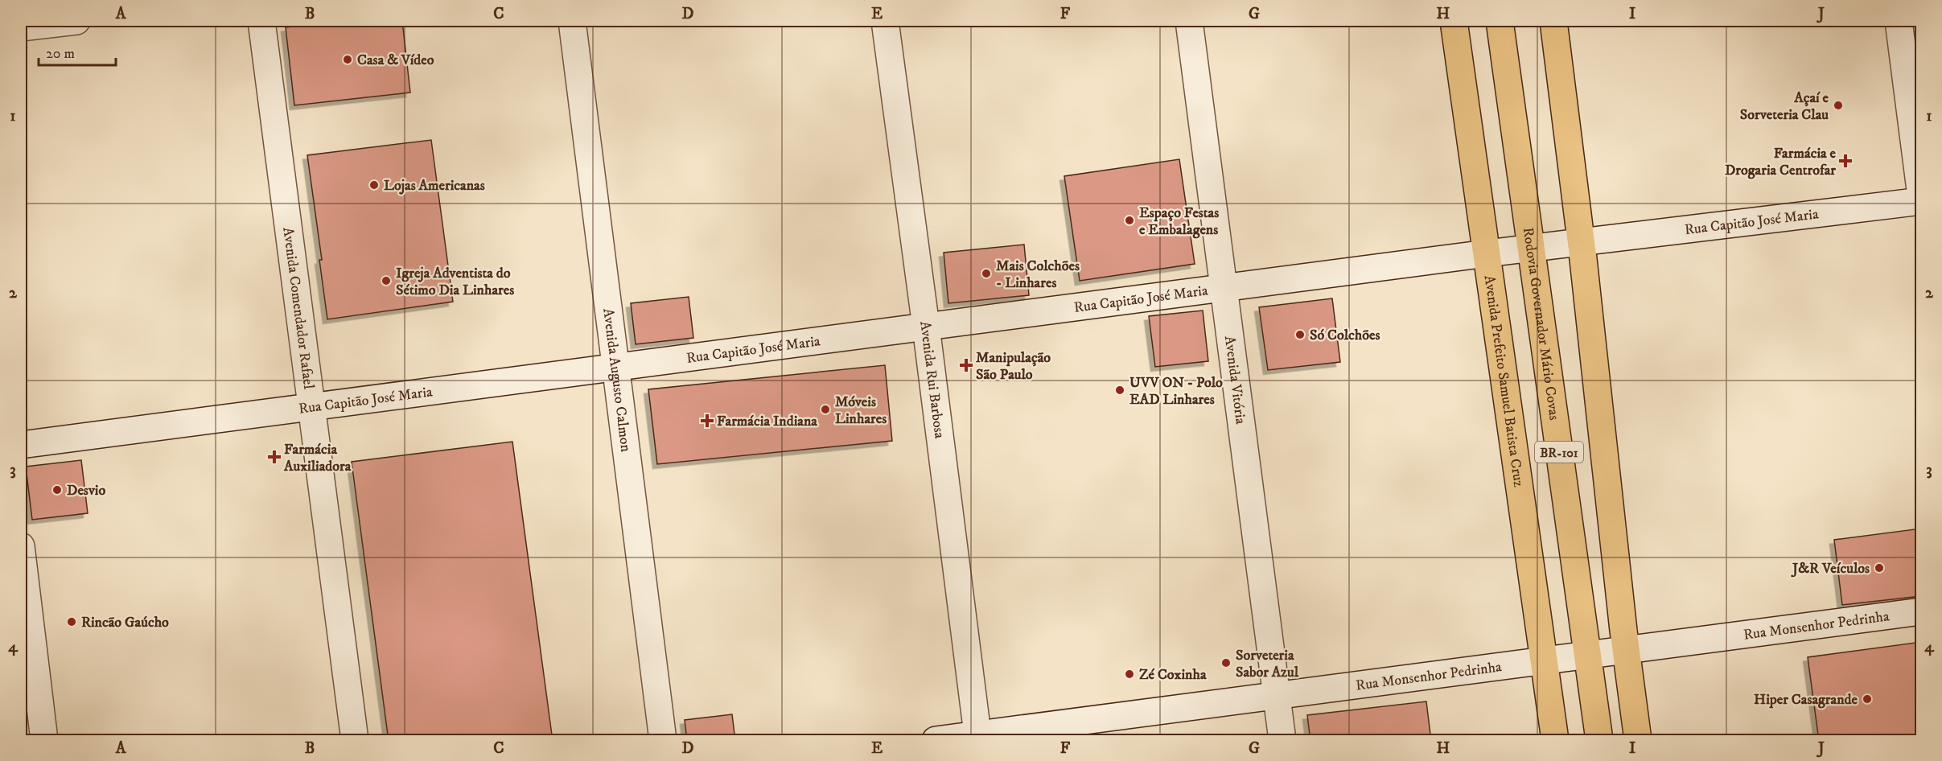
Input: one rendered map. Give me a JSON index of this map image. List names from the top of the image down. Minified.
{"streets":{"main road":["Rodovia Governador Mário Covas","Avenida Prefeito Samuel Batista Cruz","BR-101"],"street":["Rua Capitão José Maria","Avenida Comendador Rafael","Avenida Augusto Calmon","Avenida Rui Barbosa","Avenida Vitória","Rua Monsenhor Pedrinha"]},"crossings":[["Rua Capitão José Maria","Avenida Comendador Rafael"],["Rua Capitão José Maria","Rodovia Governador Mário Covas"],["Rua Capitão José Maria","Avenida Augusto Calmon"],["Rua Capitão José Maria","Avenida Rui Barbosa"],["Rua Capitão José Maria","Avenida Vitória"],["Rua Capitão José Maria","Avenida Prefeito Samuel Batista Cruz"],["Rodovia Governador Mário Covas","Rua Monsenhor Pedrinha"],["Avenida Rui Barbosa","Rua Monsenhor Pedrinha"],["Avenida Vitória","Rua Monsenhor Pedrinha"],["Avenida Prefeito Samuel Batista Cruz","Rua Monsenhor Pedrinha"]],"places":{"other":["Casa & Vídeo","Açaí e Sorveteria Clau","Lojas Americanas","Espaço Festas e Embalagens","Mais Colchões - Linhares","Igreja Adventista do Sétimo Dia Linhares","Só Colchões","UVV ON - Polo EAD Linhares","Móveis Linhares","Desvio","J&R Veículos","Rincão Gaúcho","Sorveteria Sabor Azul","Zé Coxinha","Hiper Casagrande"],"health":["Farmácia e Drogaria Centrofar","Manipulação São Paulo","Farmácia Indiana","Farmácia Auxiliadora"]},"scale_bar":"20 m","grid":{"columns":["A","B","C","D","E","F","G","H","I","J"],"rows":["1","2","3","4"]}}
